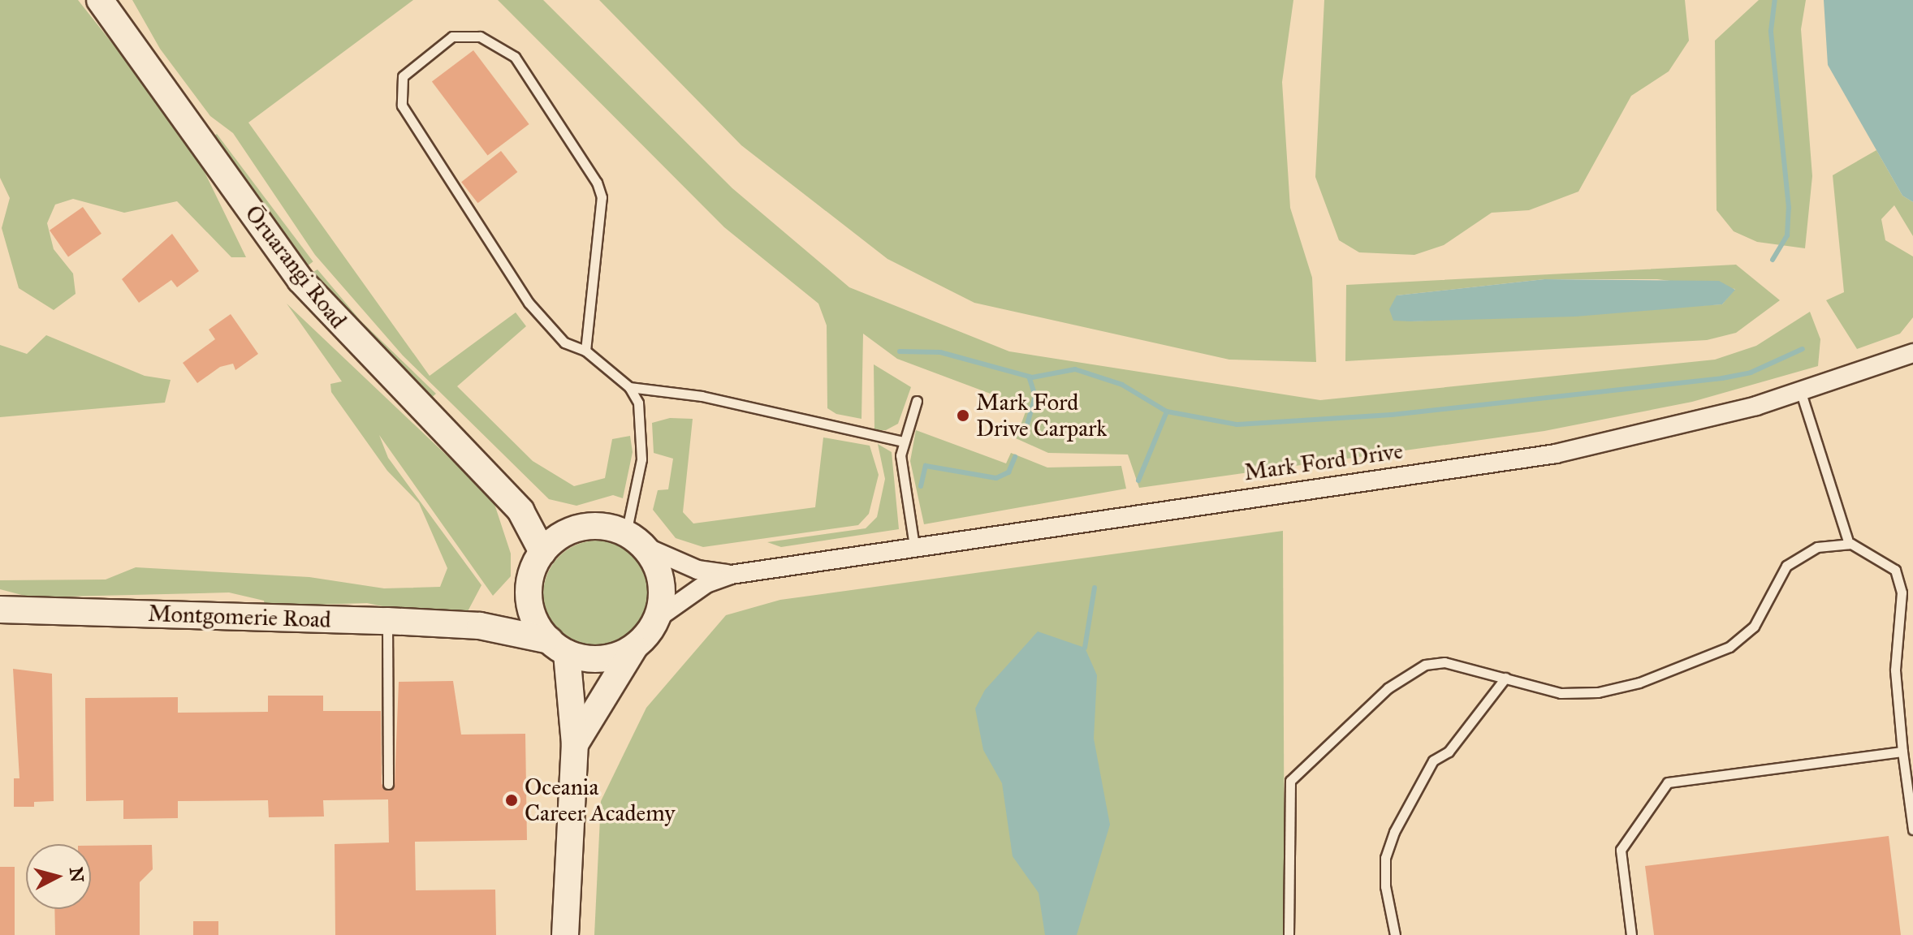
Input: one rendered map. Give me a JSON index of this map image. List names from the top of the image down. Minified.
{"streets":{"street":["Ōruarangi Road","Mark Ford Drive","Montgomerie Road"]},"crossings":[["Ōruarangi Road","Mark Ford Drive"],["Ōruarangi Road","Montgomerie Road"],["Mark Ford Drive","Montgomerie Road"]],"places":["Mark Ford Drive Carpark","Oceania Career Academy"],"north":"right"}
